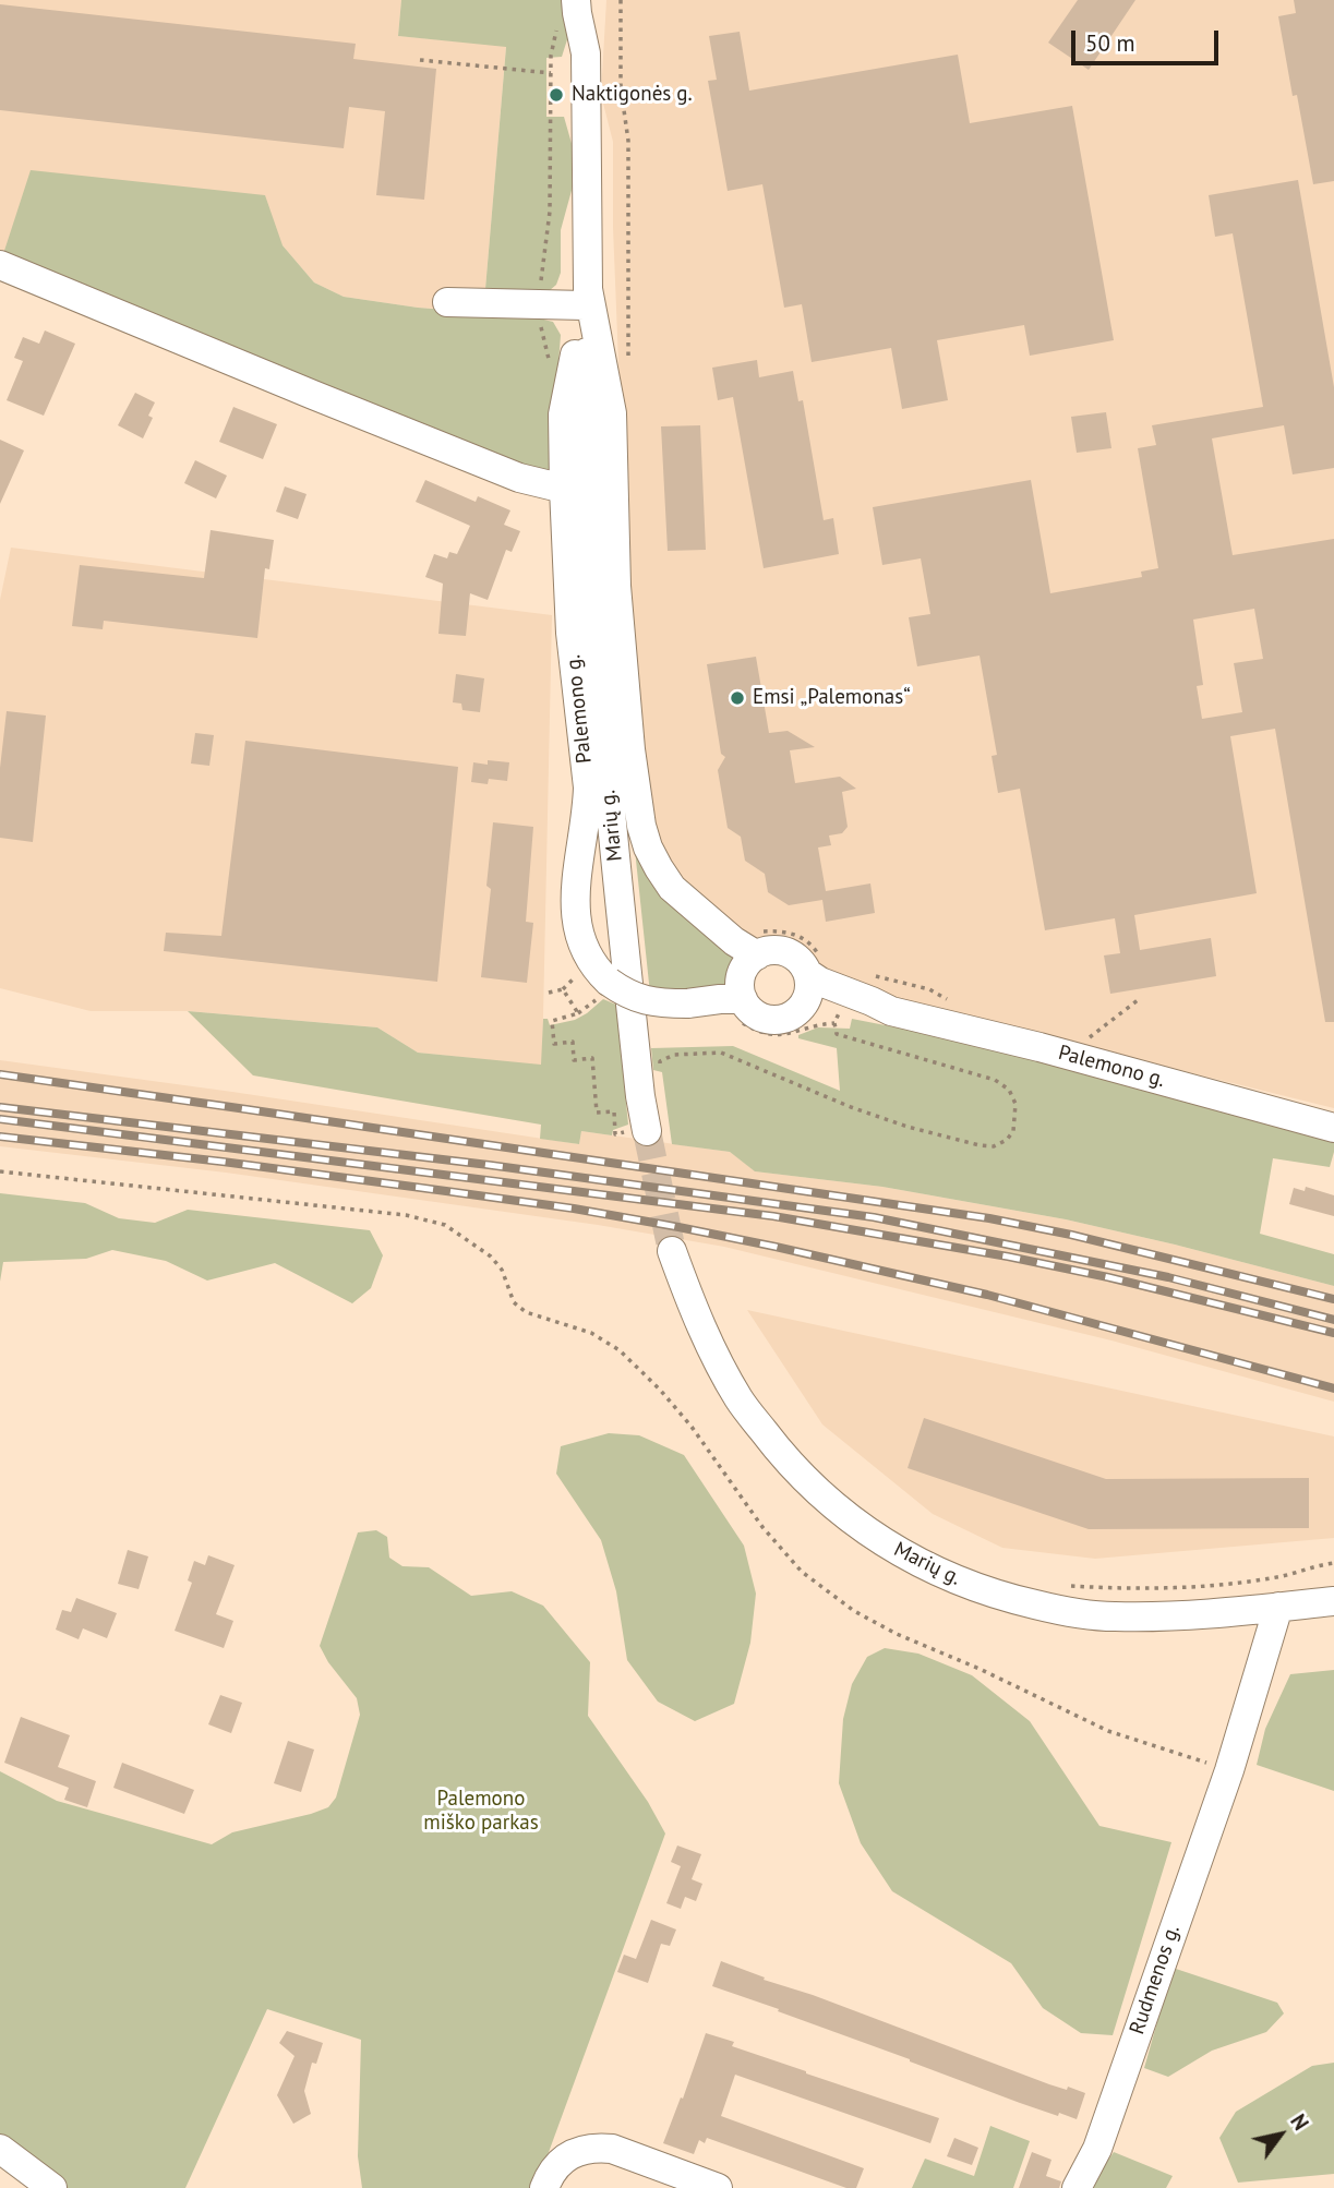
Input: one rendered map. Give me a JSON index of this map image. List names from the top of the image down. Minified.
{"streets":{"street":["Palemono g.","Marių g.","Rudmenos g."]},"crossings":[["Palemono g.","Marių g."],["Marių g.","Rudmenos g."]],"parks":["Palemono miško parkas"],"places":["Naktigonės g.","Emsi „Palemonas“"],"scale_bar":"50 m","north":"top right"}
